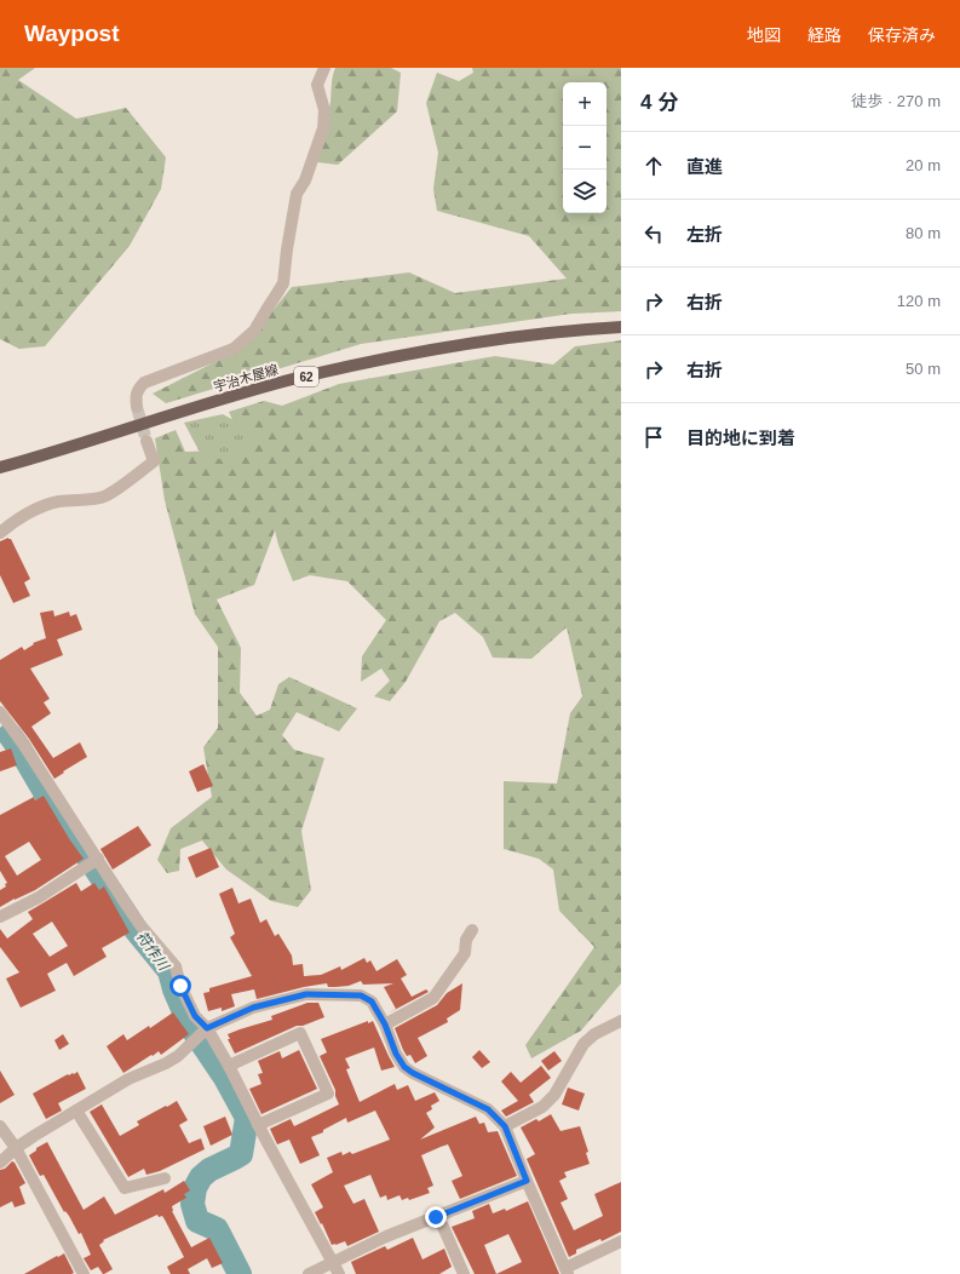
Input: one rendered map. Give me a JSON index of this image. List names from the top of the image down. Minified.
{"streets":{"main road":["62","宇治木屋線"]},"water":["符作川"],"page":{"header":"Waypost","nav":["地図","経路","保存済み"],"heading":["4 分","徒歩 · 270 m"],"map_buttons":["+","−"],"list":[["直進","20 m"],["左折","80 m"],["右折","120 m"],["右折","50 m"],"目的地に到着"]}}
